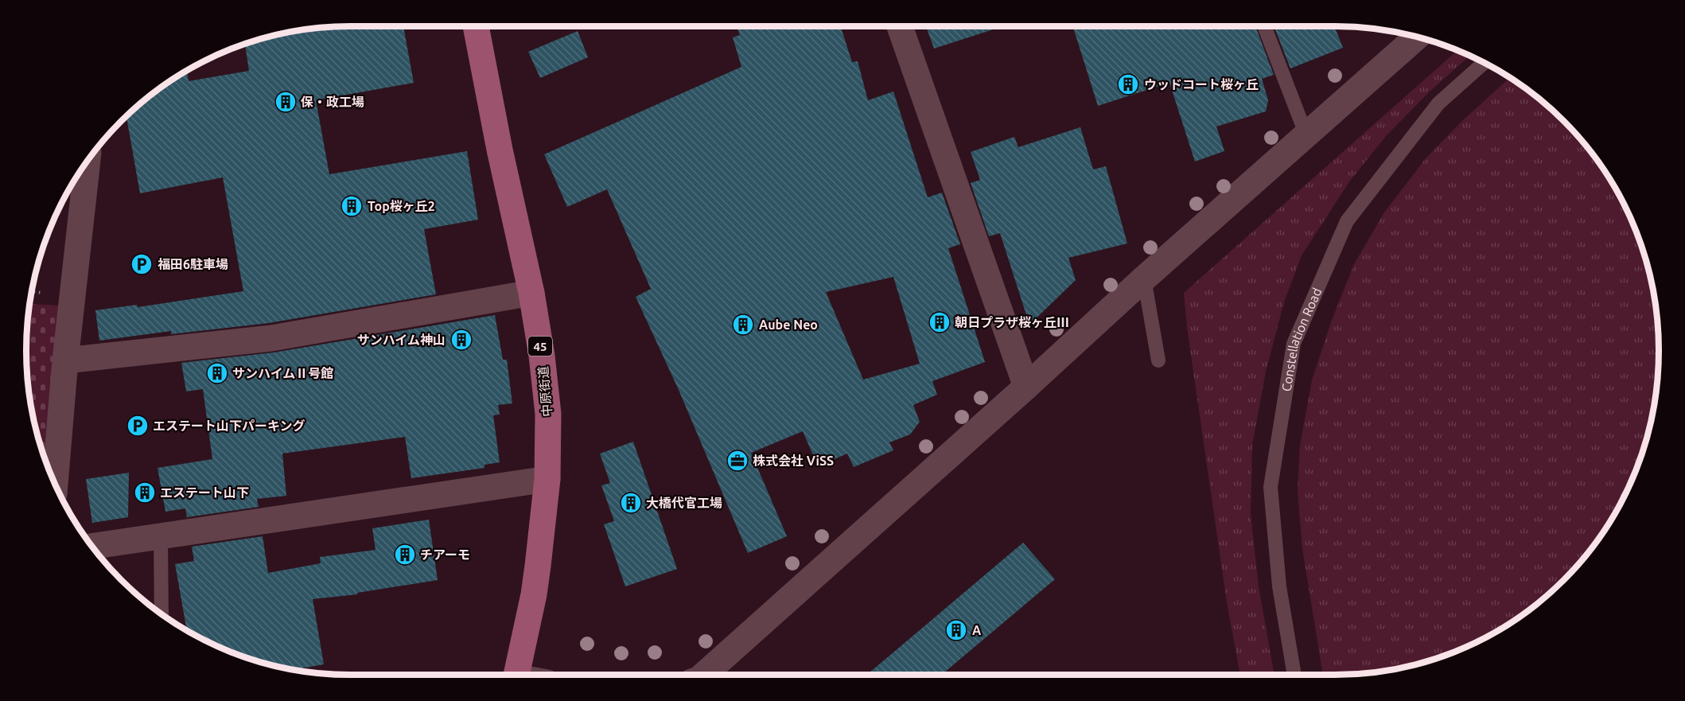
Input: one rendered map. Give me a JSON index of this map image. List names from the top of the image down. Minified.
{"streets":{"main road":["45","中原街道"],"lane":["Constellation Road"]},"places":{"building":["ウッドコート桜ヶ丘","保・政工場","Top桜ヶ丘2","朝日プラザ桜ヶ丘Ⅲ","Aube Neo","サンハイム神山","サンハイムⅡ号館","エステート山下","大橋代官工場","チアーモ","A"],"parking":["福田6駐車場","エステート山下パーキング"],"office":["株式会社 ViSS"]}}
